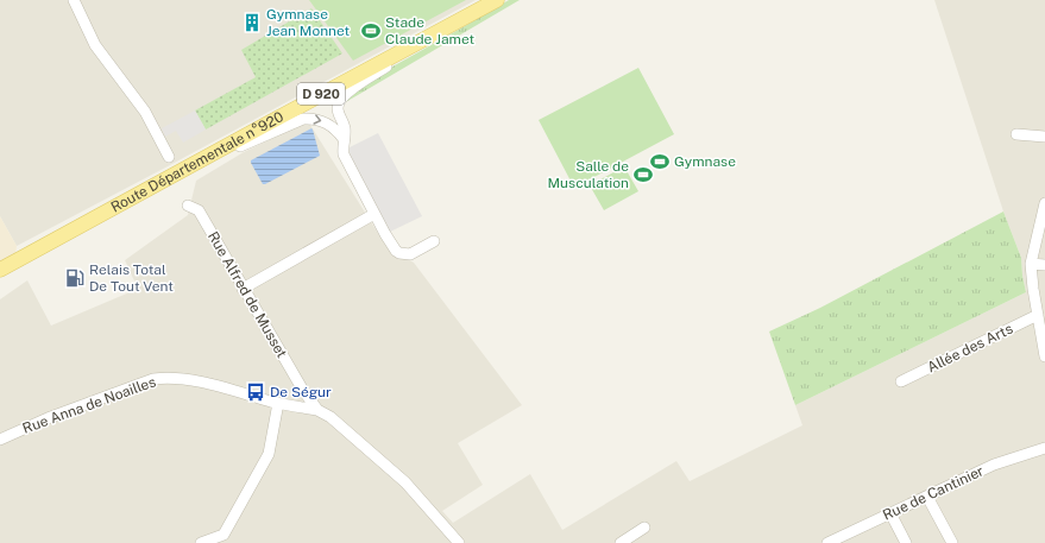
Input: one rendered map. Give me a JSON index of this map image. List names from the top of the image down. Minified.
{"streets":{"main road":["D 920","Route Départementale n°920"],"street":["Rue Alfred de Musset","Allée des Arts","Rue Anna de Noailles","Rue de Cantinier"]},"crossings":[["D 920","Route Départementale n°920"],["Rue Alfred de Musset","Rue Anna de Noailles"]],"places":{"building":["Gymnase Jean Monnet"],"sports":["Stade Claude Jamet","Gymnase","Salle de Musculation"],"fuel station":["Relais Total De Tout Vent"],"bus stop":["De Ségur"]}}
